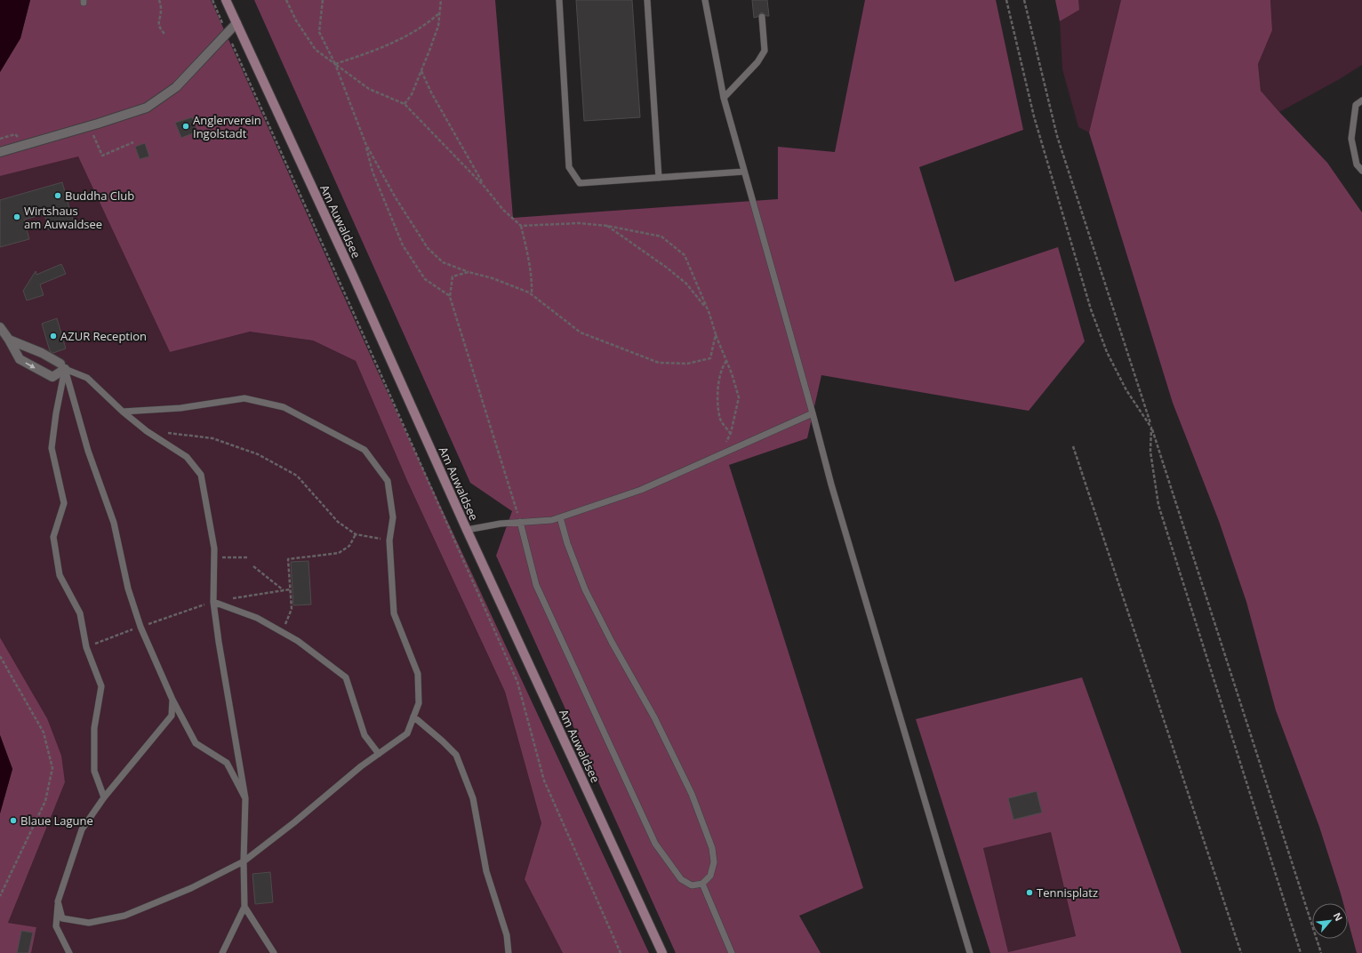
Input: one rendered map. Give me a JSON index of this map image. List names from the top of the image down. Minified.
{"streets":{"street":["Am Auwaldsee"]},"places":["Anglerverein Ingolstadt","Buddha Club","Wirtshaus am Auwaldsee","AZUR Reception","Blaue Lagune","Tennisplatz"],"north":"top right"}
